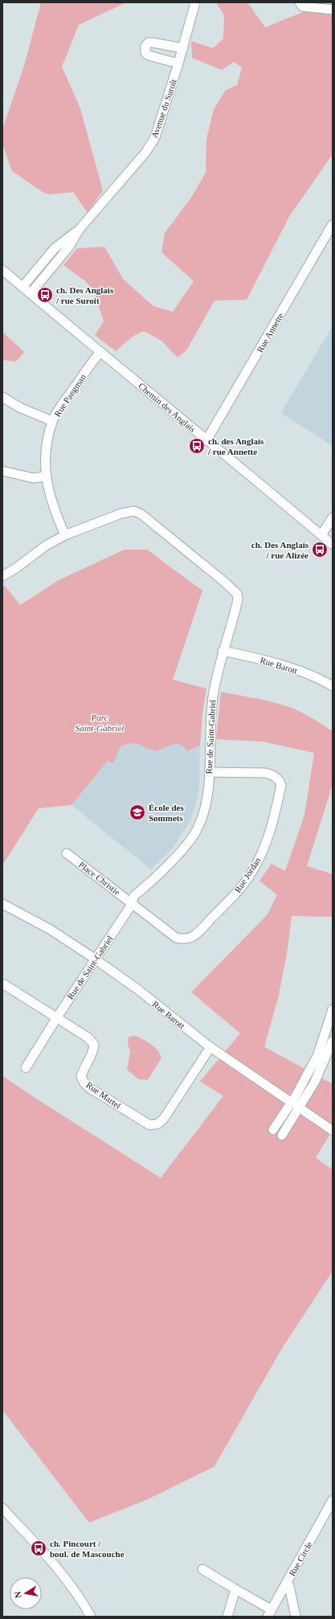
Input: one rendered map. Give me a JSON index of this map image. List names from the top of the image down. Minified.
{"streets":{"street":["Avenue du Suroît","Rue Annette","Rue Pangman","Chemin des Anglais","Rue Barott","Rue de Saint-Gabriel","Rue Jordan","Place Christie","Rue Martel","Rue Circle"]},"crossings":[["Avenue du Suroît","Chemin des Anglais"],["Rue Annette","Chemin des Anglais"],["Rue Pangman","Chemin des Anglais"],["Rue Pangman","Rue de Saint-Gabriel"],["Rue Barott","Rue de Saint-Gabriel"],["Rue Barott","Rue Martel"],["Rue de Saint-Gabriel","Rue Jordan"],["Rue de Saint-Gabriel","Place Christie"],["Rue de Saint-Gabriel","Rue Martel"],["Rue Jordan","Place Christie"]],"parks":["Parc Saint-Gabriel"],"places":{"bus stop":["ch. Des Anglais / rue Suroit","ch. des Anglais / rue Annette","ch. Des Anglais / rue Alizée","ch. Pincourt / boul. de Mascouche"],"school or university":["École des Sommets"]},"north":"left"}
